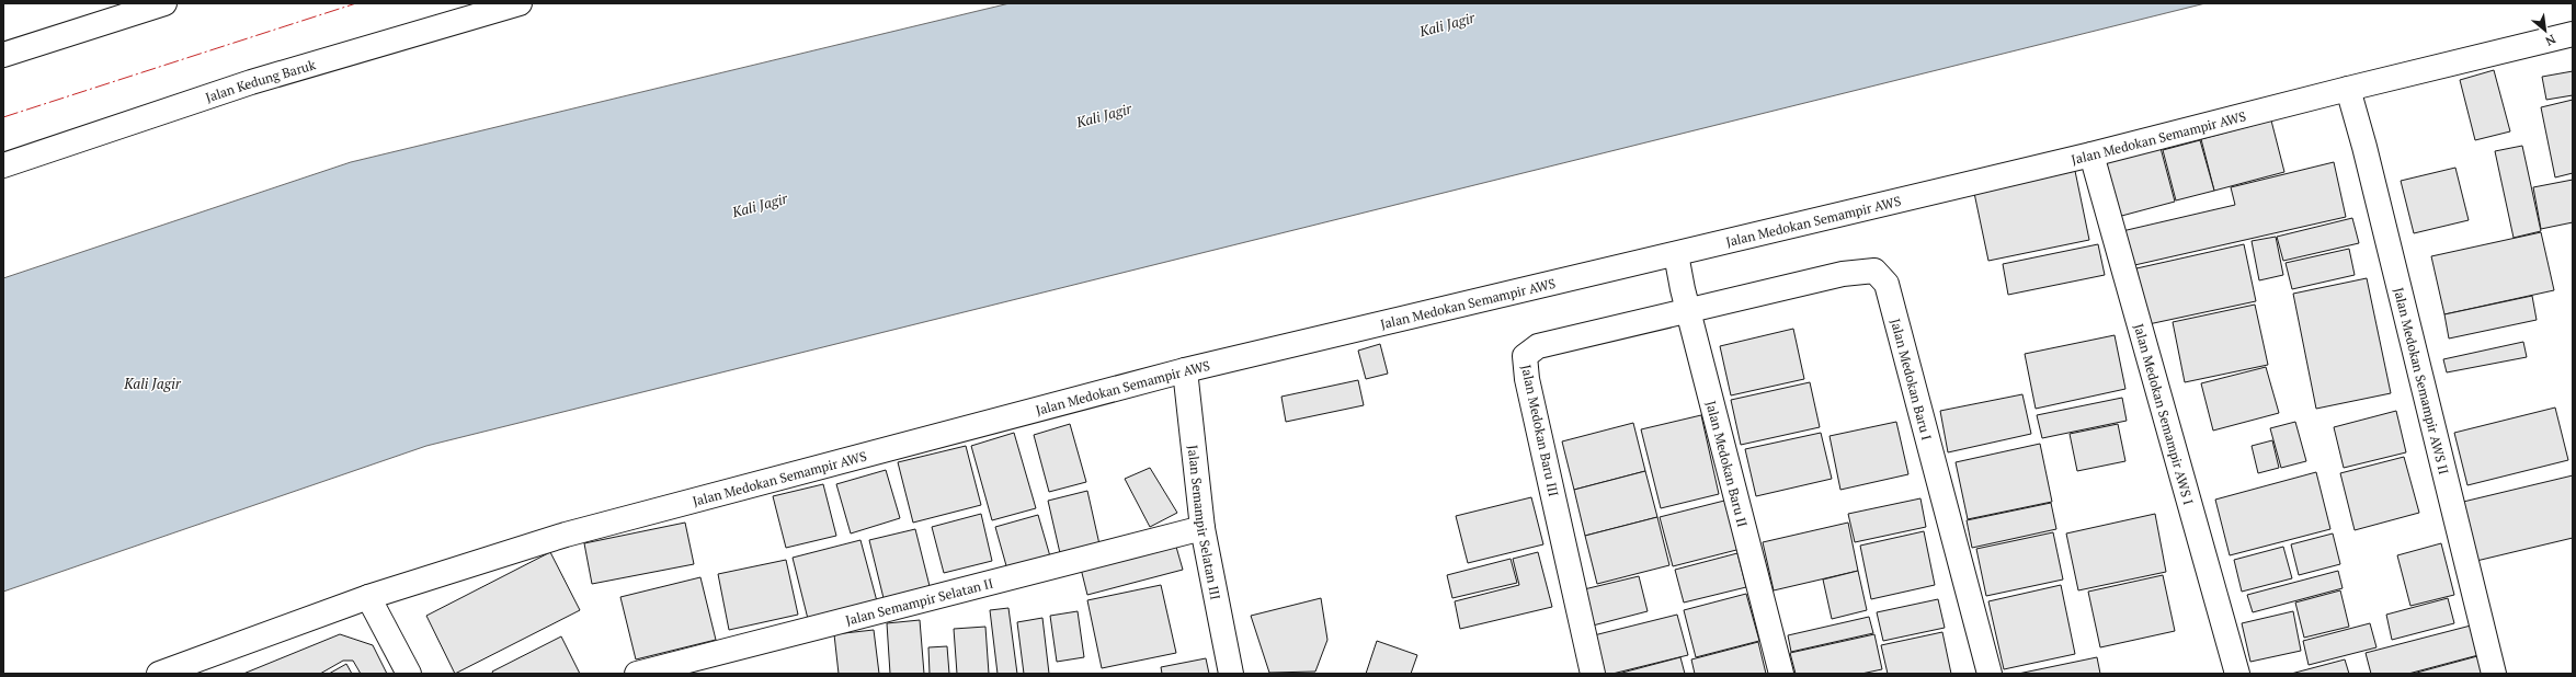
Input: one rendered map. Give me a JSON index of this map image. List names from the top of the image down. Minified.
{"streets":{"street":["Jalan Kedung Baruk","Jalan Medokan Semampir AWS","Jalan Medokan Baru I","Jalan Medokan Semampir AWS II","Jalan Medokan Semampir AWS I","Jalan Medokan Baru III","Jalan Medokan Baru II","Jalan Semampir Selatan III","Jalan Semampir Selatan II"]},"crossings":[["Jalan Medokan Semampir AWS","Jalan Medokan Semampir AWS II"],["Jalan Medokan Semampir AWS","Jalan Medokan Semampir AWS I"],["Jalan Medokan Semampir AWS","Jalan Medokan Baru II"],["Jalan Medokan Semampir AWS","Jalan Semampir Selatan III"],["Jalan Medokan Baru I","Jalan Medokan Baru III"],["Jalan Medokan Baru I","Jalan Medokan Baru II"],["Jalan Medokan Baru III","Jalan Medokan Baru II"],["Jalan Semampir Selatan III","Jalan Semampir Selatan II"]],"water":["Kali Jagir"],"north":"bottom right"}
